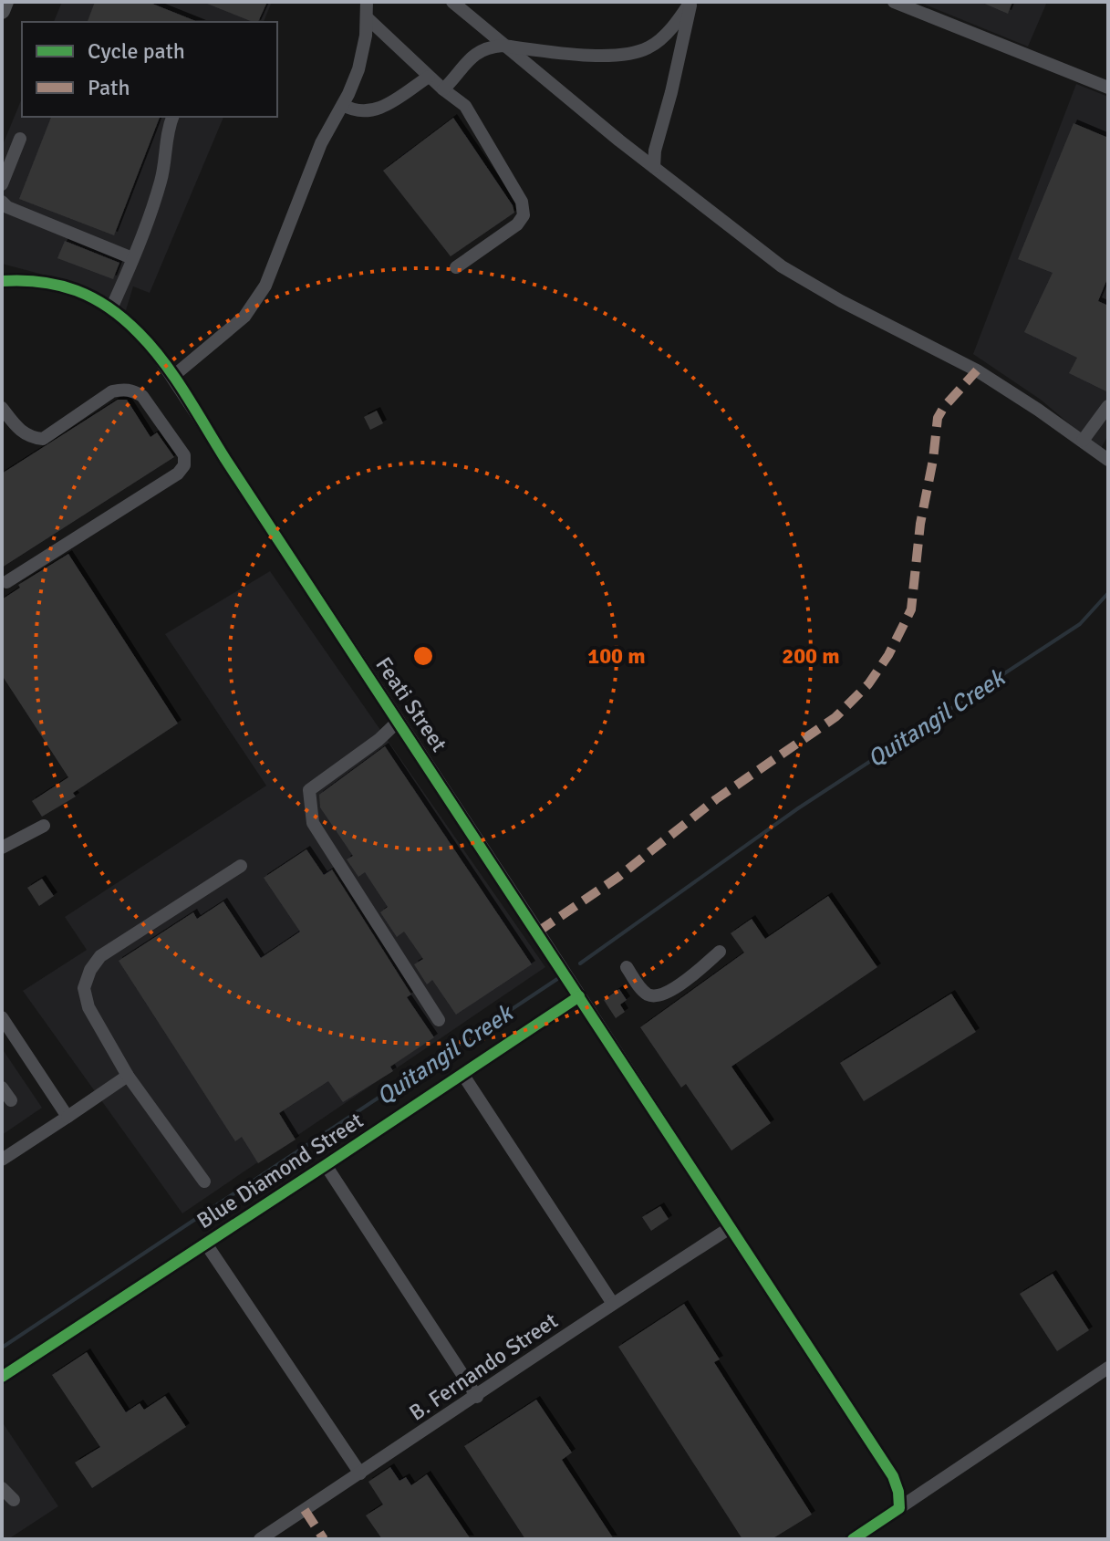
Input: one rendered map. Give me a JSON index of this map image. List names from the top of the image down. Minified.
{"streets":{"street":["Feati Street","Blue Diamond Street","B. Fernando Street"]},"crossings":[["Feati Street","Blue Diamond Street"],["Feati Street","B. Fernando Street"]],"water":["Quitangil Creek"],"legend":["Cycle path","Path"],"rings":["100 m","200 m"]}
